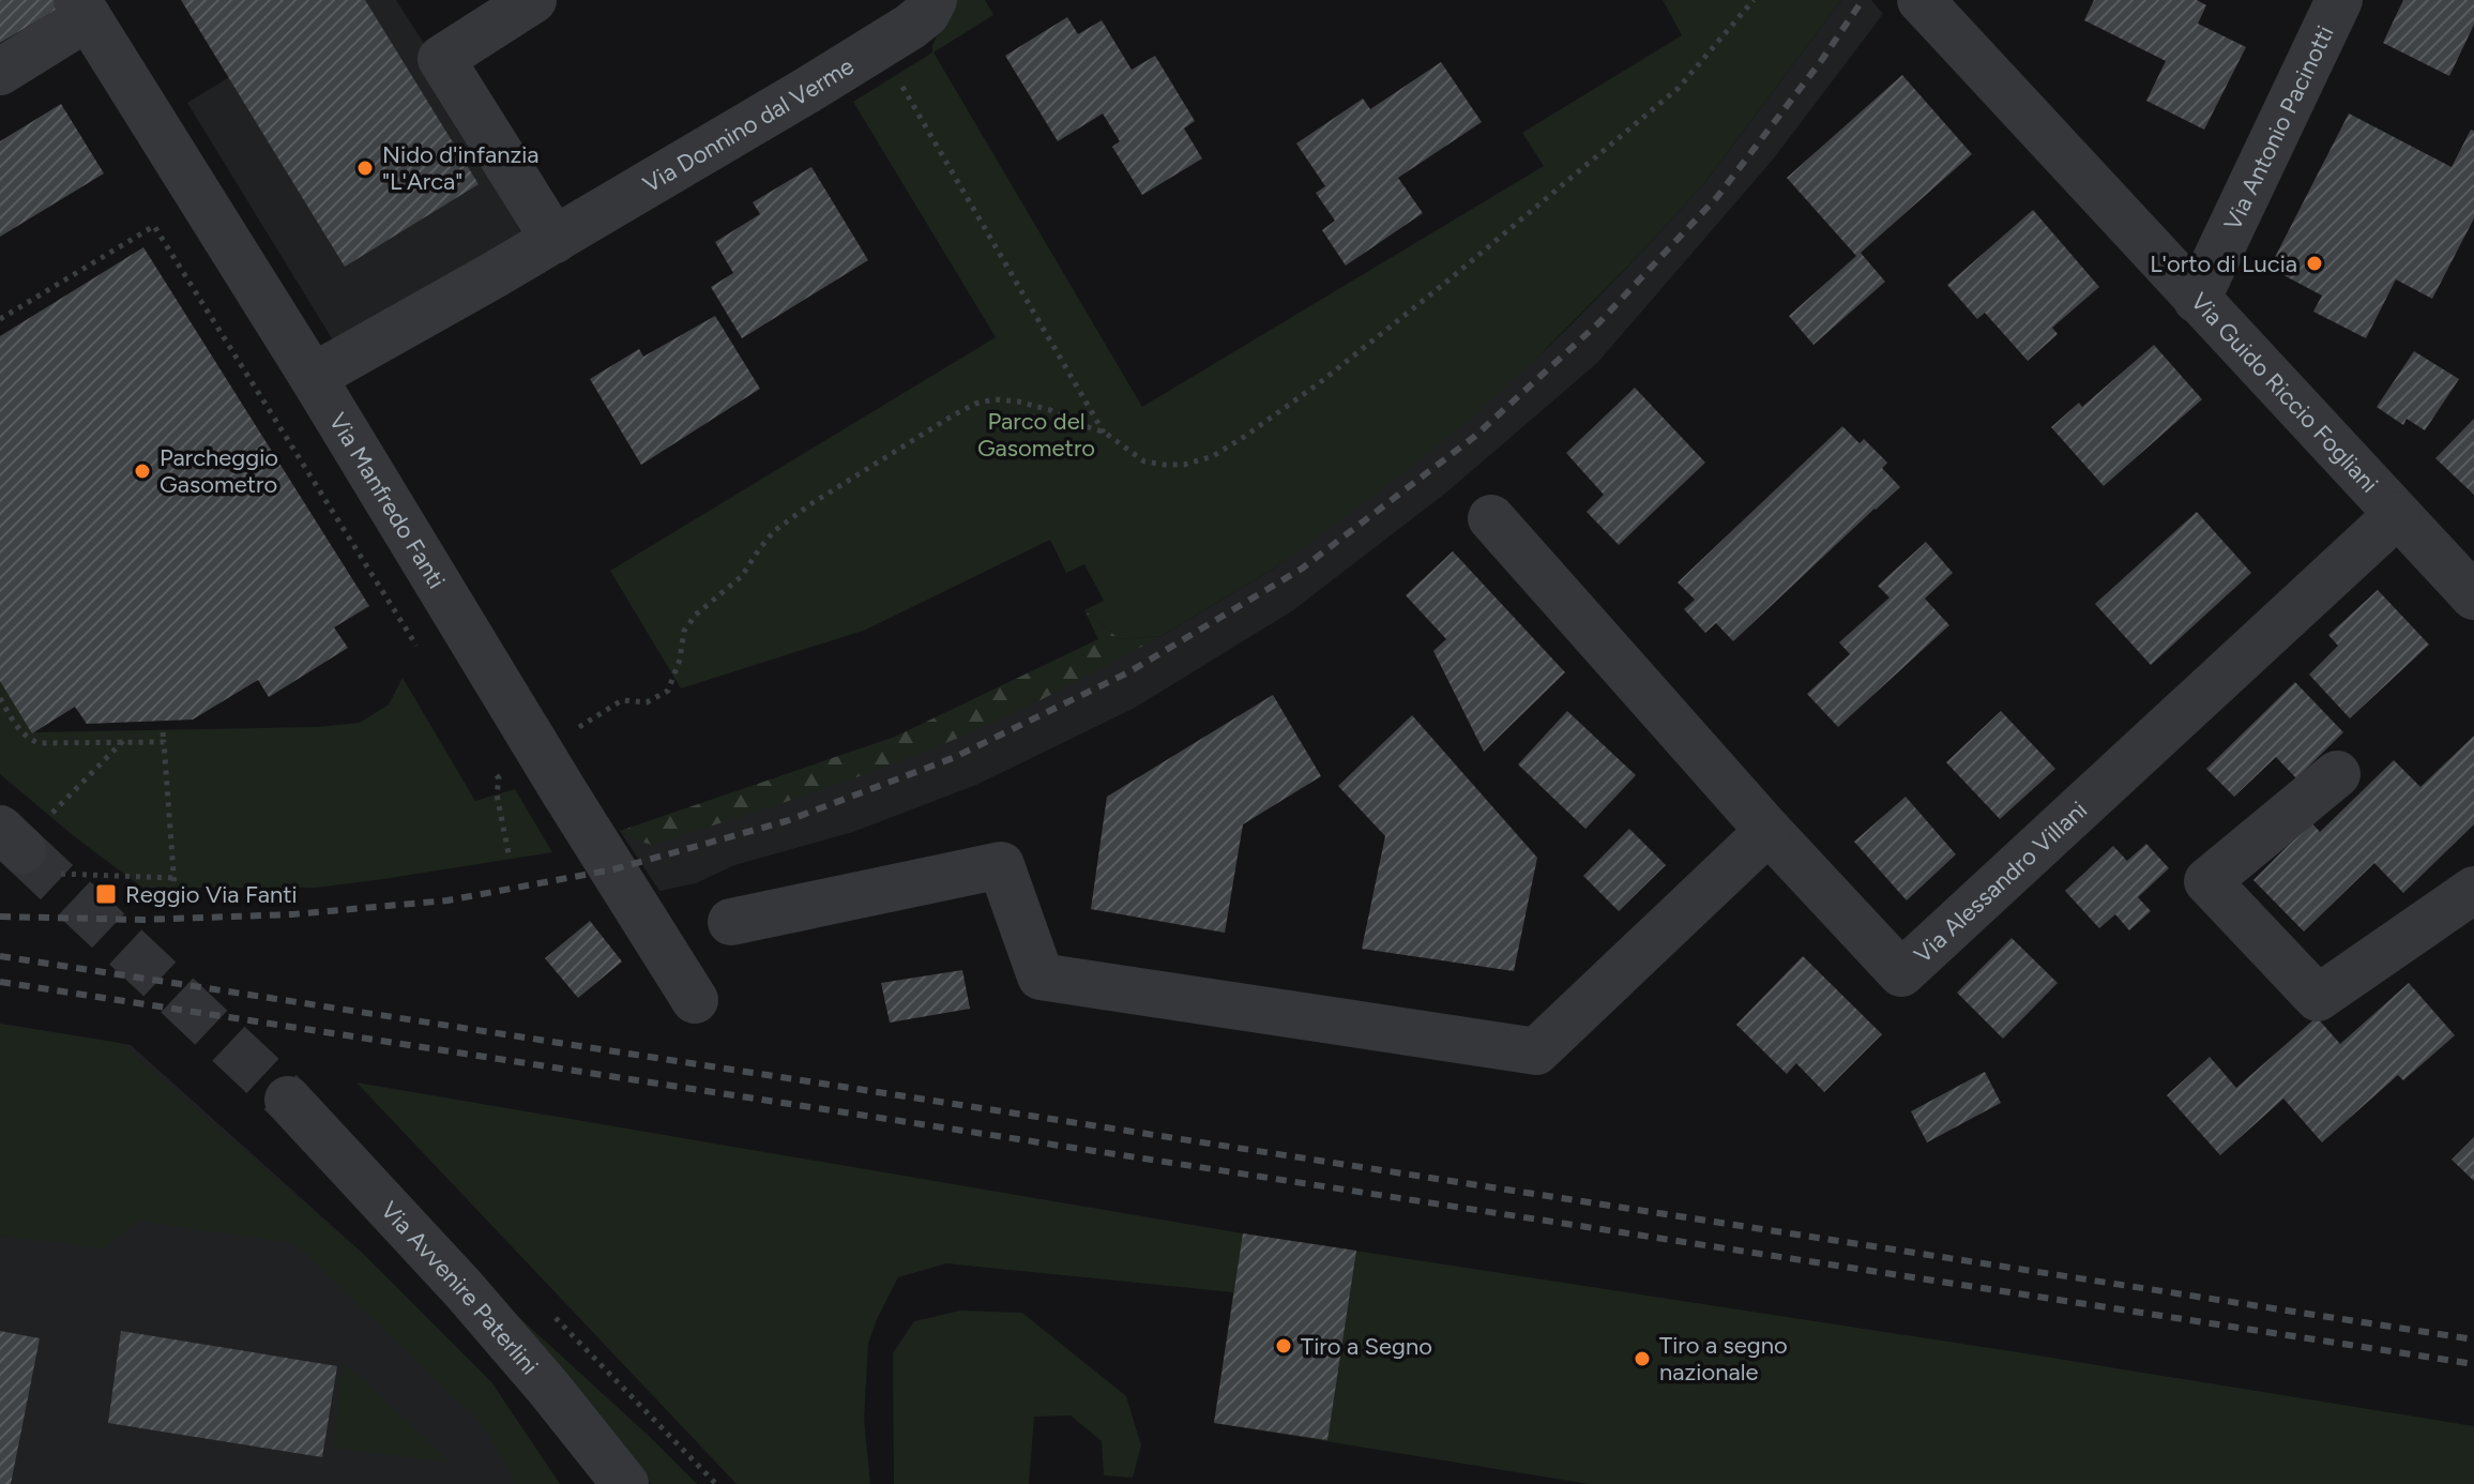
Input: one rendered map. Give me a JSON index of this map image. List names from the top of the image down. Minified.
{"streets":{"street":["Via Donnino dal Verme","Via Antonio Pacinotti","Via Guido Riccio Fogliani","Via Manfredo Fanti","Via Alessandro Villani","Via Avvenire Paterlini"]},"crossings":[["Via Donnino dal Verme","Via Manfredo Fanti"],["Via Antonio Pacinotti","Via Guido Riccio Fogliani"],["Via Guido Riccio Fogliani","Via Alessandro Villani"]],"parks":["Parco del Gasometro"],"places":{"other":["Nido d'infanzia \"L'Arca\"","L'orto di Lucia","Parcheggio Gasometro","Tiro a Segno","Tiro a segno nazionale"],"transit":["Reggio Via Fanti"]}}
